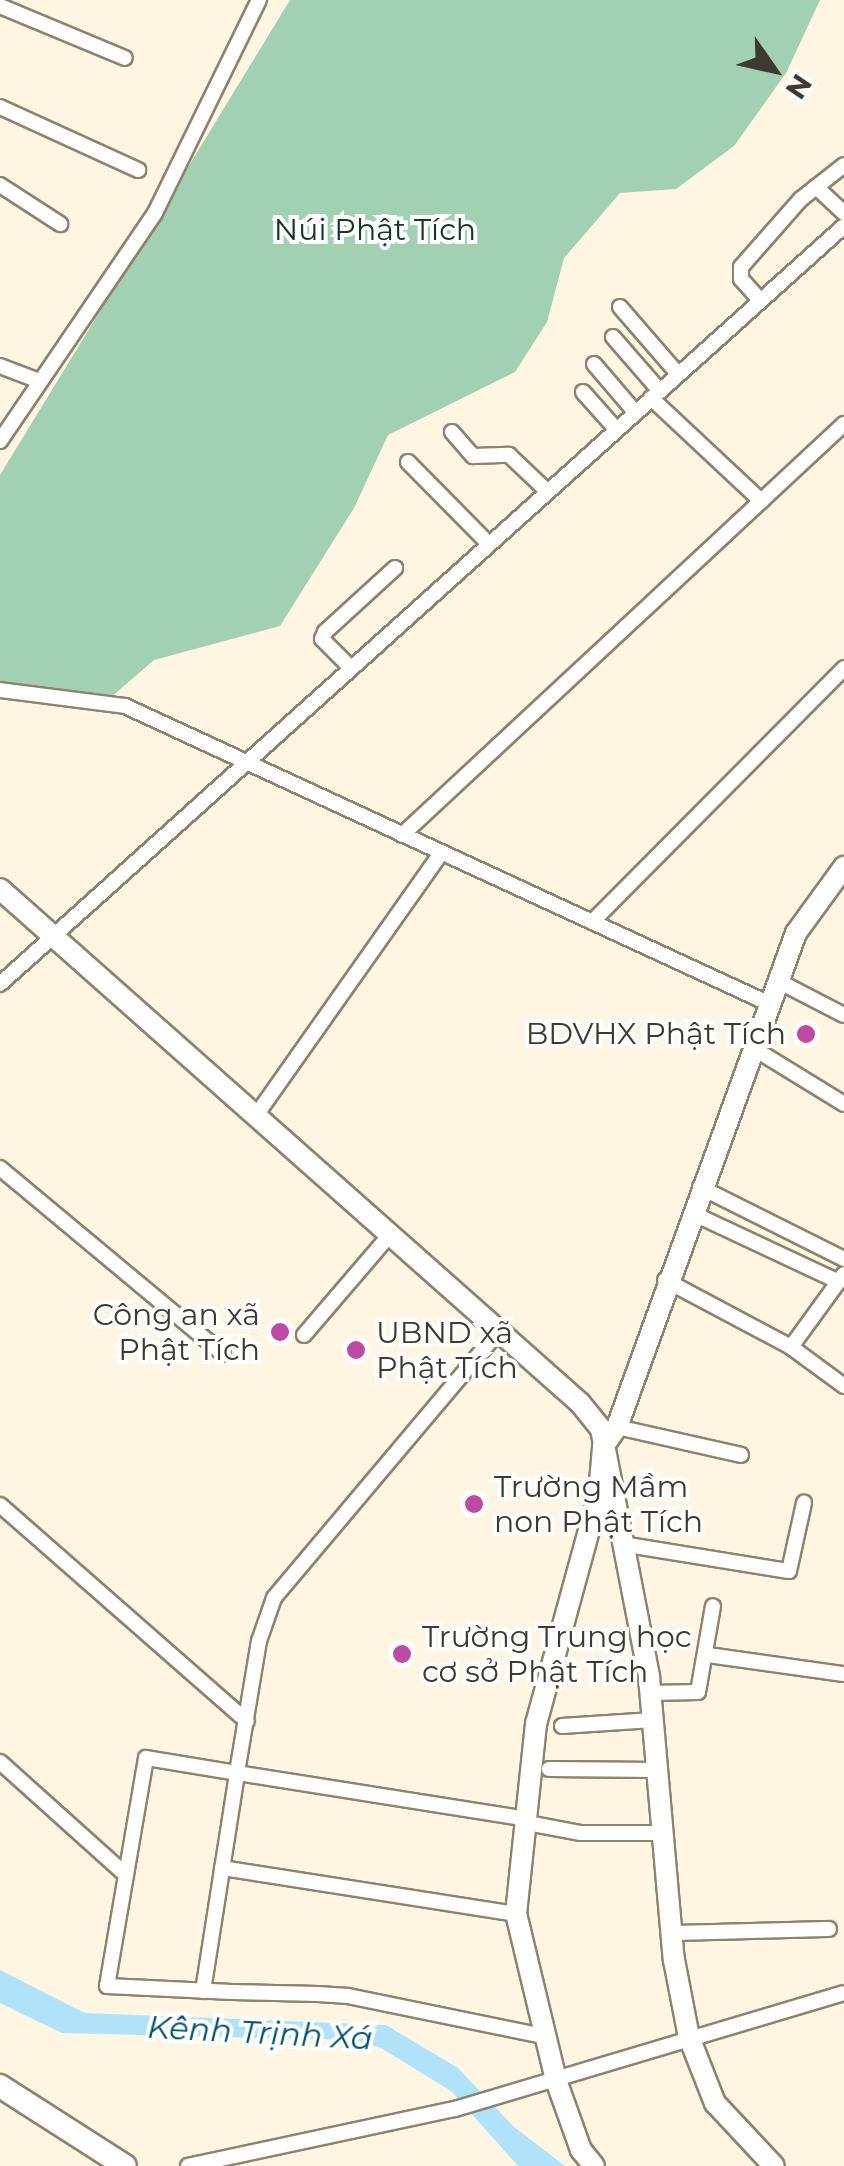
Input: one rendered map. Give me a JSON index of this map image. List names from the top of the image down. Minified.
{"water":["Kênh Trịnh Xá"],"parks":["Núi Phật Tích"],"places":["BDVHX Phật Tích","Công an xã Phật Tích","UBND xã Phật Tích","Trường Mầm non Phật Tích","Trường Trung học cơ sở Phật Tích"],"north":"bottom right"}
